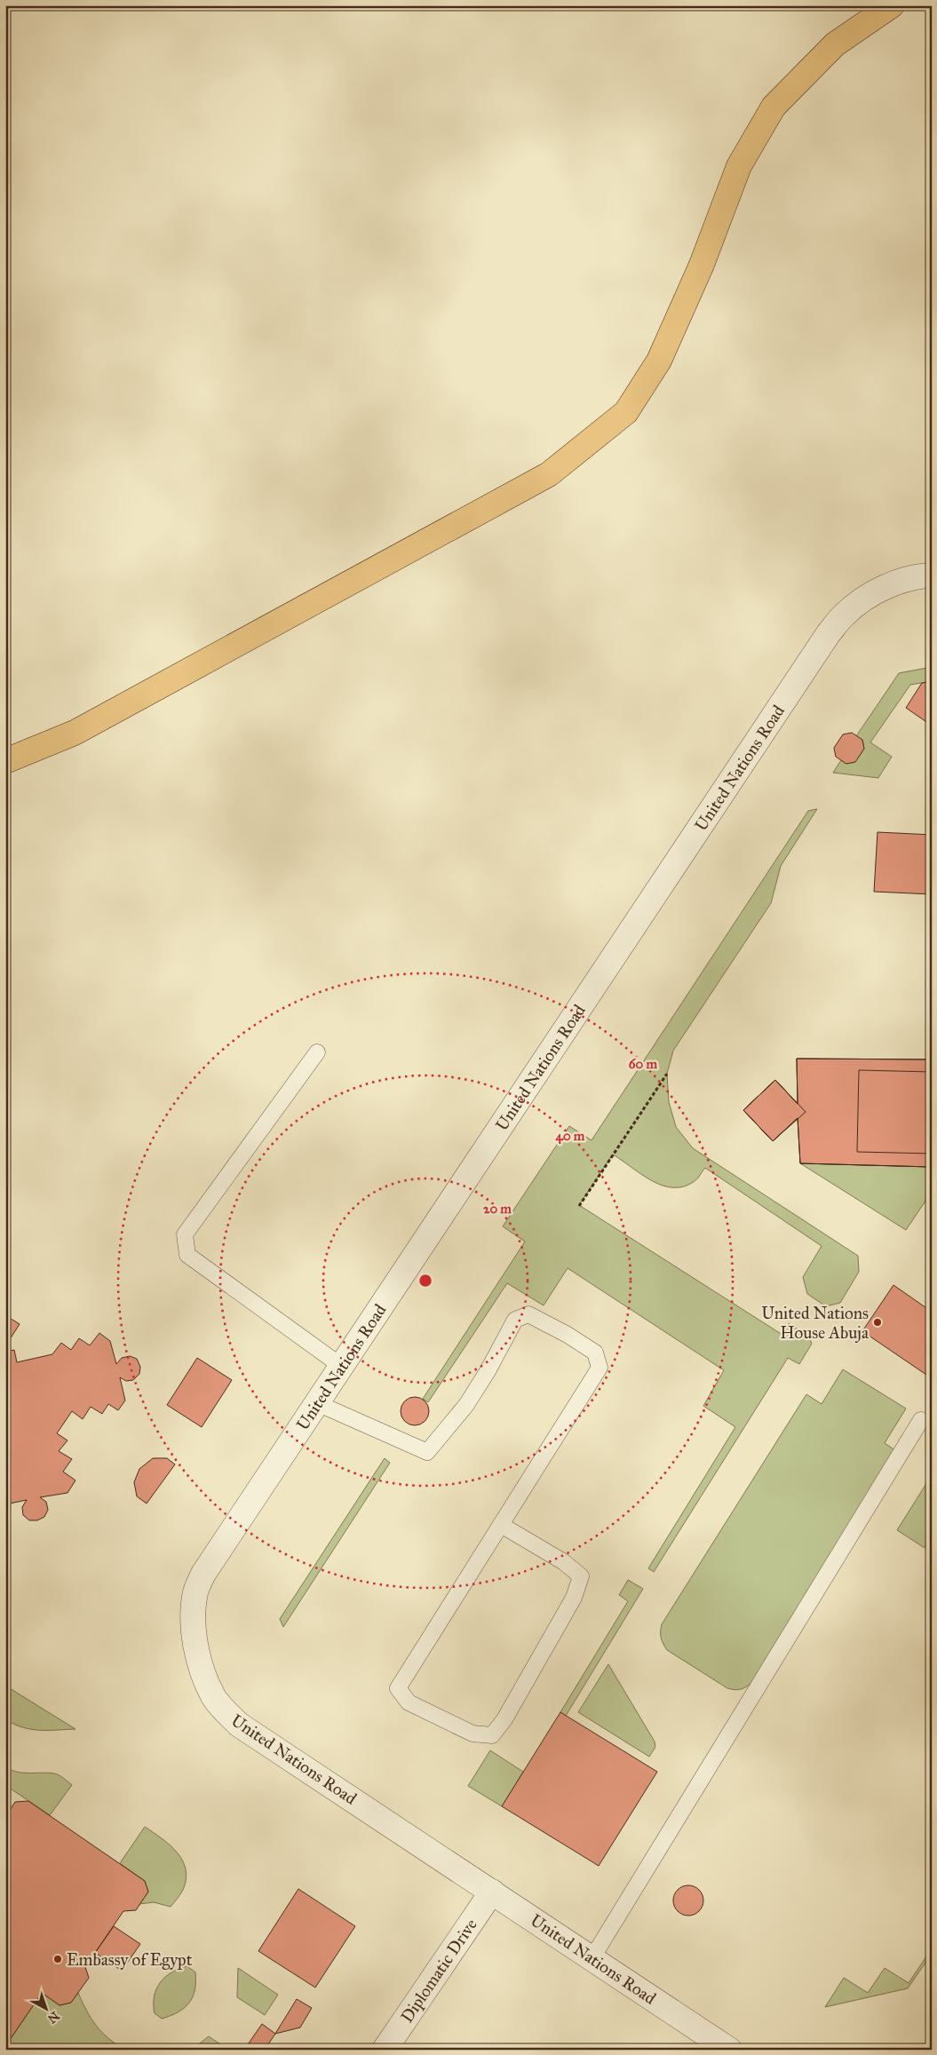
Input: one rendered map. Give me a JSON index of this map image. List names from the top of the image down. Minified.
{"streets":{"street":["United Nations Road","Diplomatic Drive"]},"crossings":[["United Nations Road","Diplomatic Drive"]],"places":["United Nations House Abuja","Embassy of Egypt"],"north":"bottom right","rings":["60 m","40 m","20 m"]}
